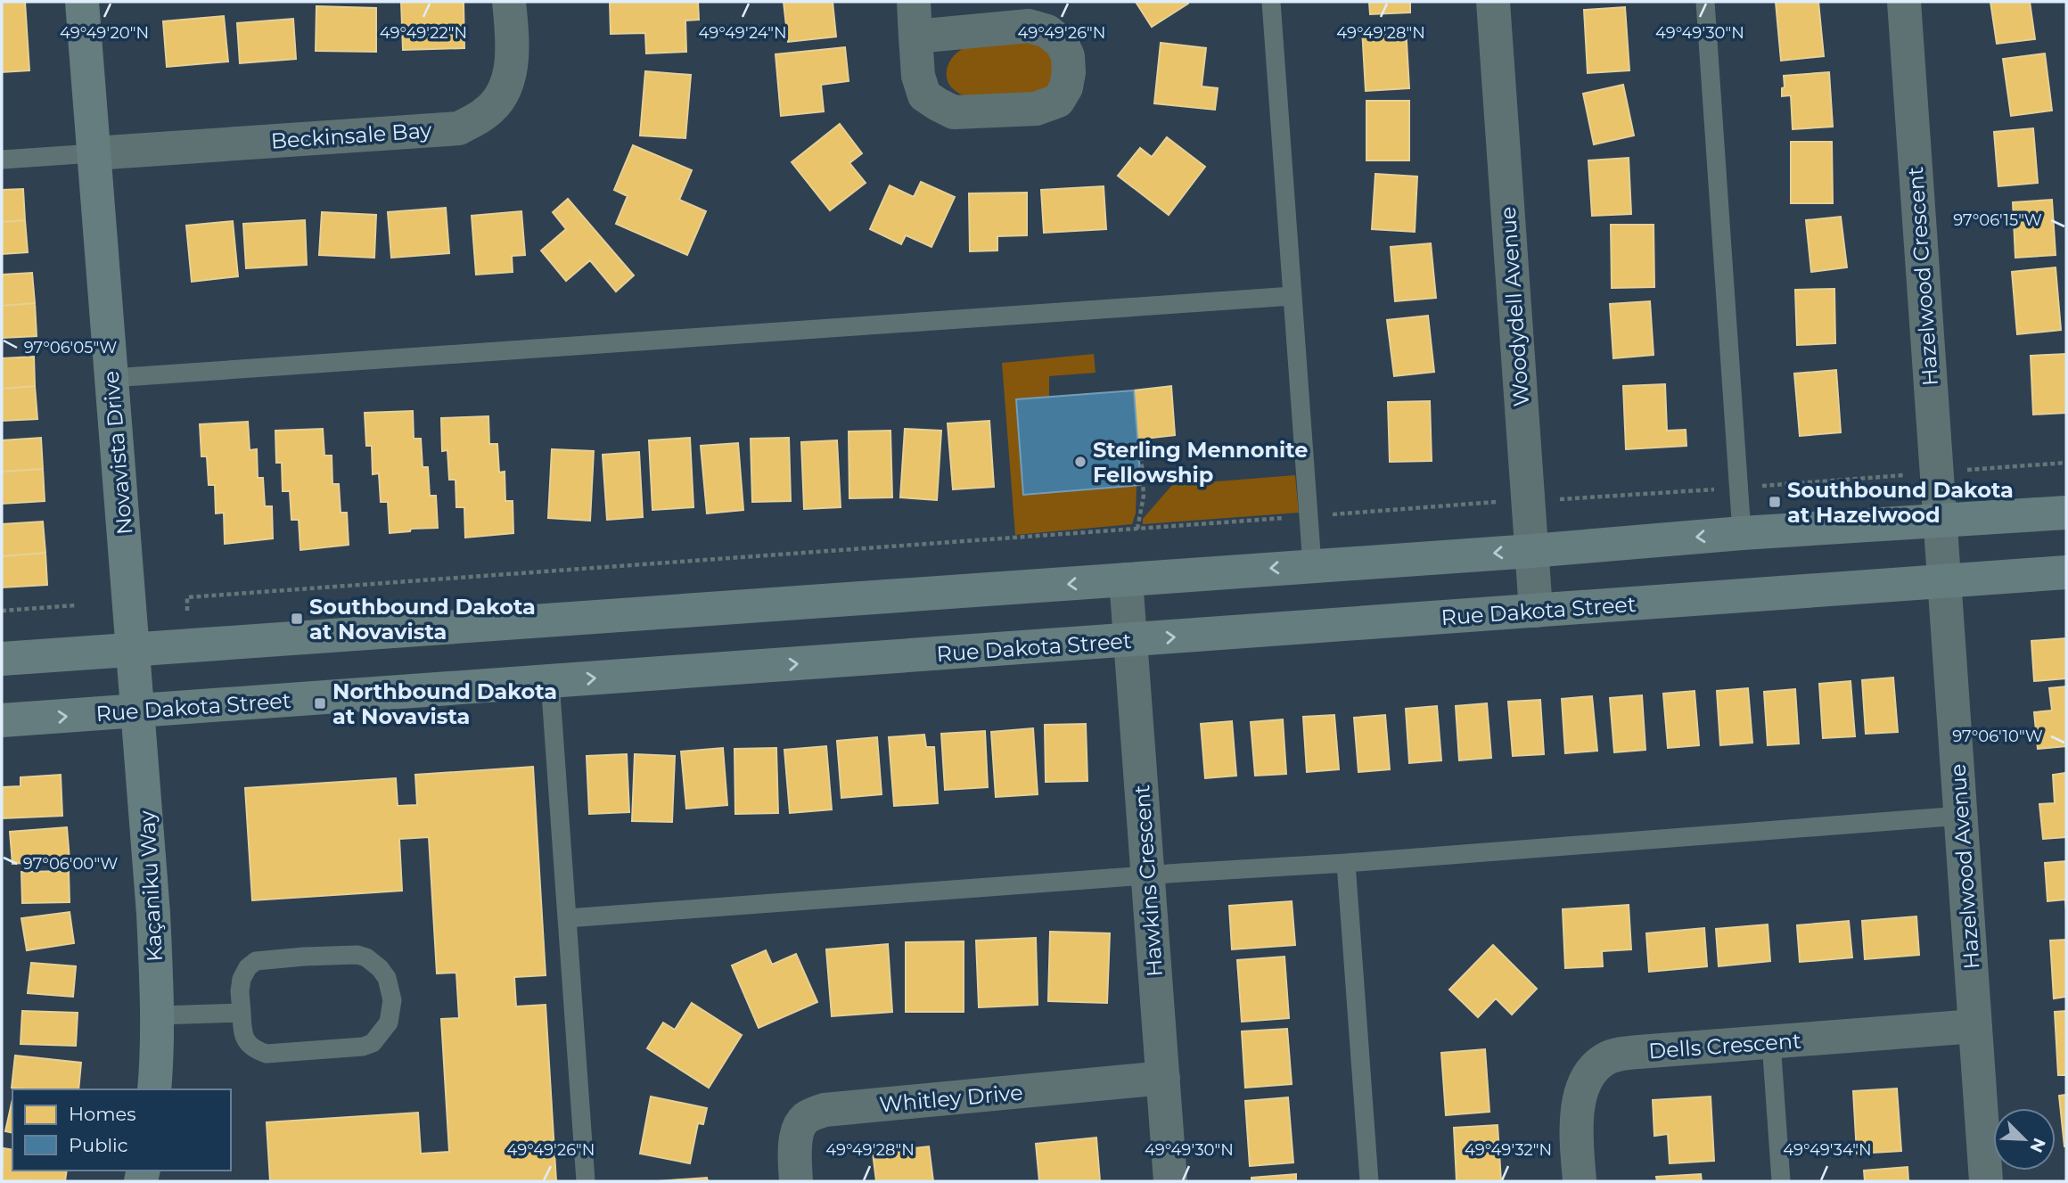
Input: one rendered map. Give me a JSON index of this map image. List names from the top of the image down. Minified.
{"streets":{"main road":["Novavista Drive","Rue Dakota Street","Kaçaniku Way"],"street":["Beckinsale Bay","Hazelwood Crescent","Woodydell Avenue","Hazelwood Avenue","Hawkins Crescent","Dells Crescent","Whitley Drive"]},"crossings":[["Beckinsale Bay","Novavista Drive"],["Hazelwood Crescent","Rue Dakota Street"],["Hazelwood Crescent","Hazelwood Avenue"],["Woodydell Avenue","Rue Dakota Street"],["Novavista Drive","Rue Dakota Street"],["Novavista Drive","Kaçaniku Way"],["Rue Dakota Street","Hazelwood Avenue"],["Rue Dakota Street","Hawkins Crescent"],["Rue Dakota Street","Kaçaniku Way"],["Hazelwood Avenue","Dells Crescent"],["Hawkins Crescent","Whitley Drive"]],"places":{"other":["Sterling Mennonite Fellowship"],"transit":["Southbound Dakota at Hazelwood","Southbound Dakota at Novavista","Northbound Dakota at Novavista"]},"legend":["Homes","Public"],"north":"bottom right","coordinates":["49°49'24\"N","49°49'26\"N","49°49'28\"N","49°49'30\"N","49°49'20\"N","49°49'22\"N","97°06'15\"W","97°06'05\"W","97°06'10\"W","97°06'00\"W","49°49'32\"N","49°49'34\"N"]}
